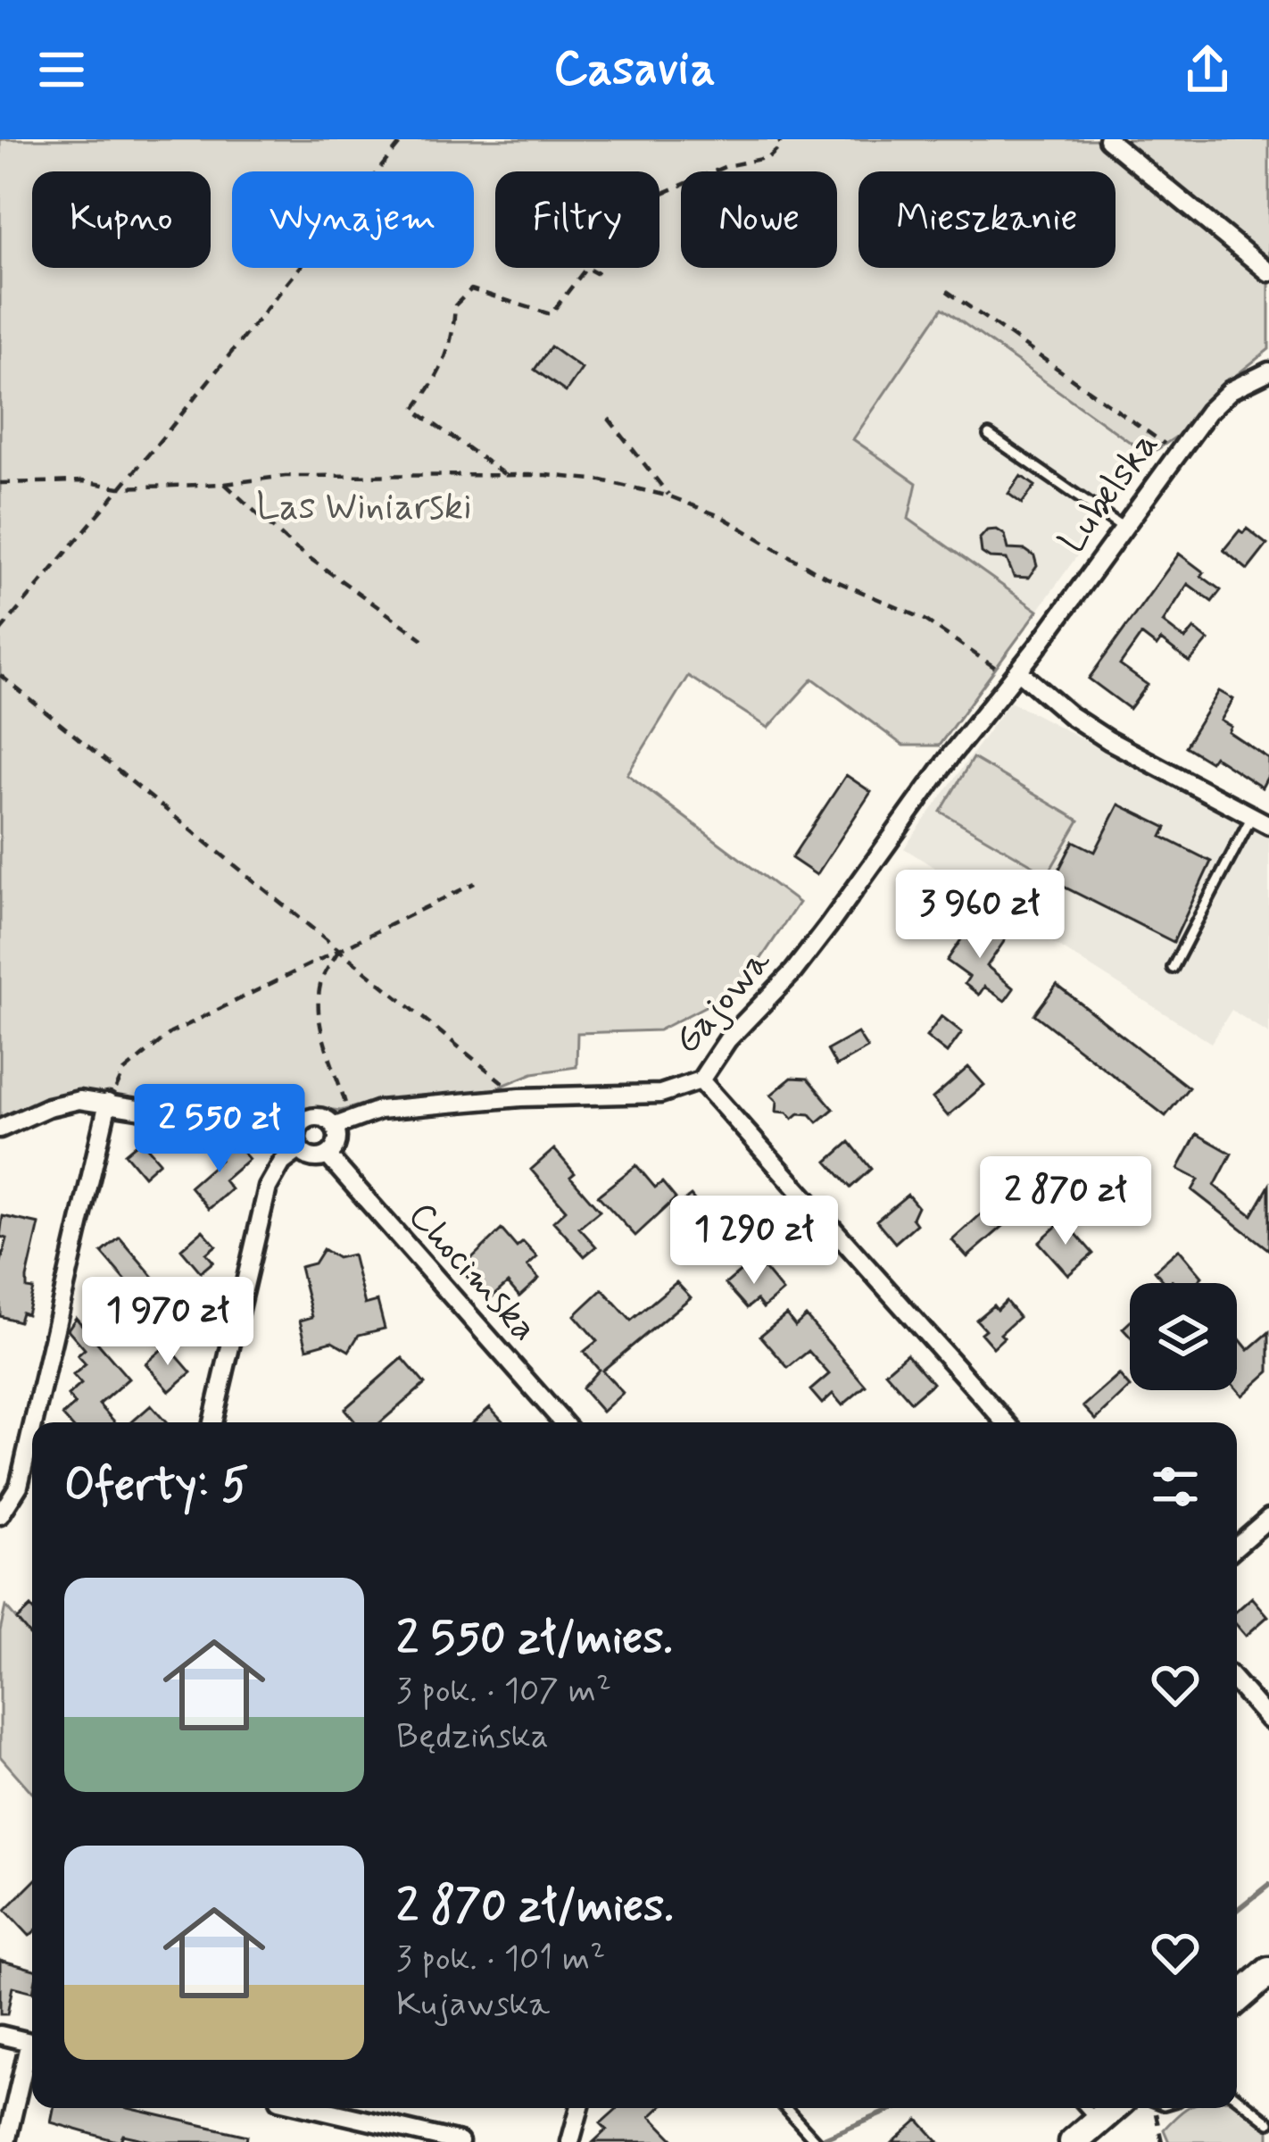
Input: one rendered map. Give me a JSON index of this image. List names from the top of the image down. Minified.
{"streets":{"street":["Lubelska","Gajowa","Chocimska"]},"crossings":[["Lubelska","Gajowa"],["Gajowa","Chocimska"]],"parks":["Las Winiarski"],"page":{"header":"Casavia","chip":["Kupno","Wynajem","Filtry","Nowe","Mieszkanie"],"price":["3 960 zł","2 550 zł","2 870 zł","1 290 zł","1 970 zł"],"heading":"Oferty: 5","list":[{"name":"2 550 zł/mies.","note":"3 pok. · 107 m² · Będzińska"},{"name":"2 870 zł/mies.","note":"3 pok. · 101 m² · Kujawska"}]}}
